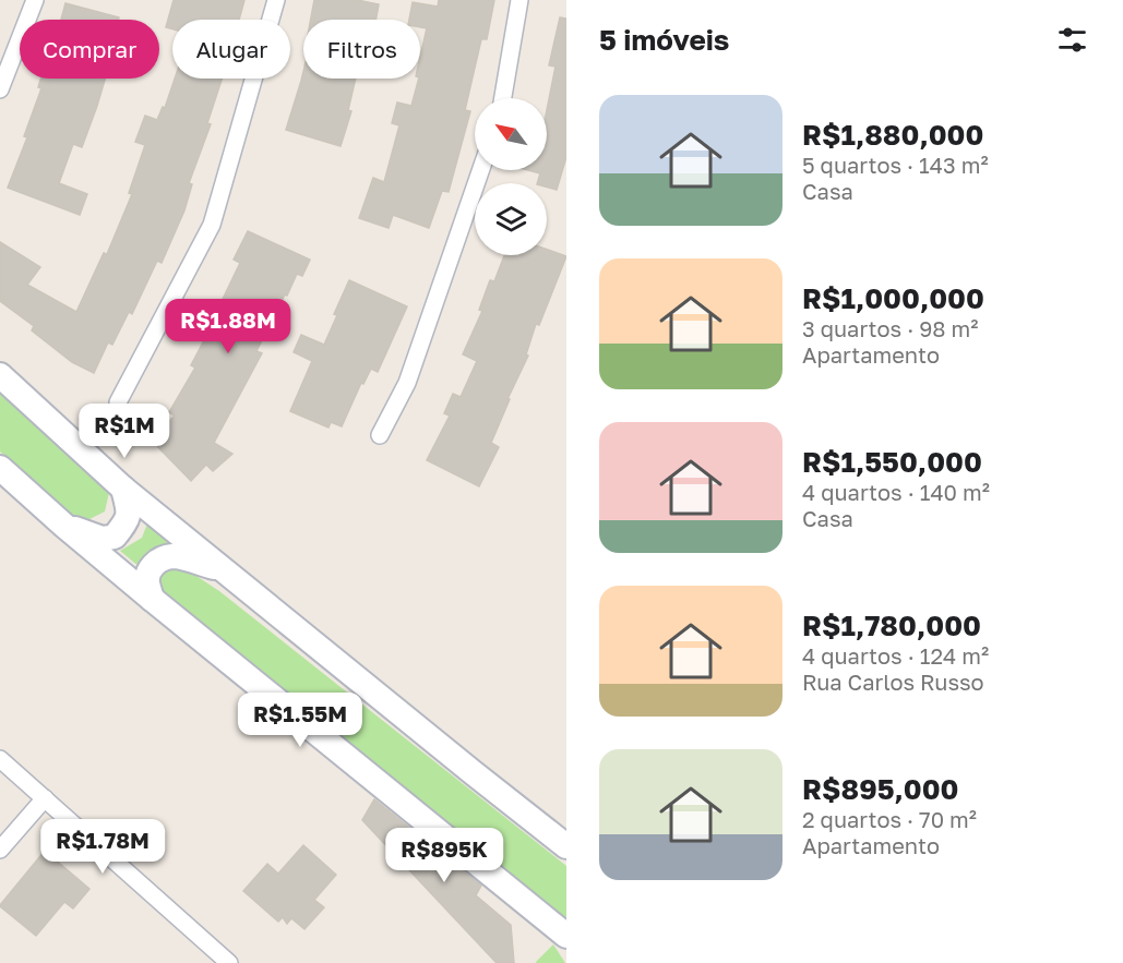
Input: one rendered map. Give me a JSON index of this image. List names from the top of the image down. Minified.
{"north":"top left","page":{"heading":"5 imóveis","chip":["Comprar","Alugar","Filtros"],"list":[{"name":"R$1,880,000","note":"5 quartos · 143 m² · Casa"},{"name":"R$1,000,000","note":"3 quartos · 98 m² · Apartamento"},{"name":"R$1,550,000","note":"4 quartos · 140 m² · Casa"},{"name":"R$1,780,000","note":"4 quartos · 124 m² · Rua Carlos Russo"},{"name":"R$895,000","note":"2 quartos · 70 m² · Apartamento"}],"price":["R$1.88M","R$1M","R$1.55M","R$1.78M","R$895K"]}}
